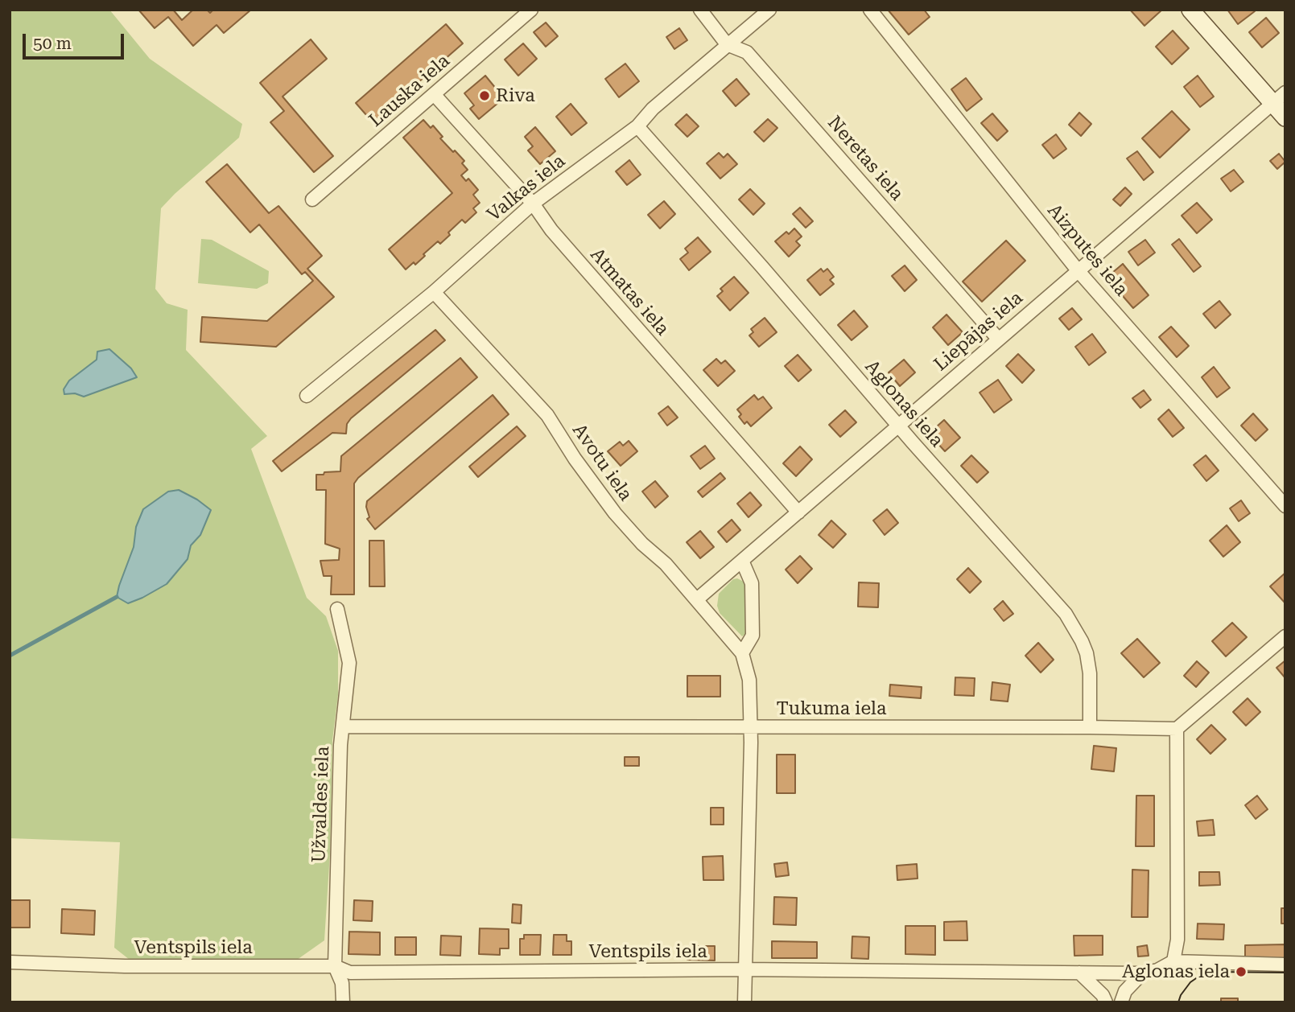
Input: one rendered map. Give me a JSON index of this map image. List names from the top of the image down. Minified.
{"streets":{"street":["Lauska iela","Neretas iela","Valkas iela","Aizputes iela","Atmatas iela","Liepājas iela","Aglonas iela","Avotu iela","Tukuma iela","Užvaldes iela","Ventspils iela"]},"crossings":[["Lauska iela","Atmatas iela"],["Neretas iela","Valkas iela"],["Neretas iela","Liepājas iela"],["Valkas iela","Atmatas iela"],["Valkas iela","Aglonas iela"],["Valkas iela","Avotu iela"],["Aizputes iela","Liepājas iela"],["Atmatas iela","Liepājas iela"],["Liepājas iela","Aglonas iela"],["Liepājas iela","Avotu iela"],["Aglonas iela","Tukuma iela"],["Avotu iela","Tukuma iela"],["Avotu iela","Ventspils iela"],["Tukuma iela","Užvaldes iela"],["Užvaldes iela","Ventspils iela"]],"places":["Riva","Aglonas iela"],"scale_bar":"50 m"}
